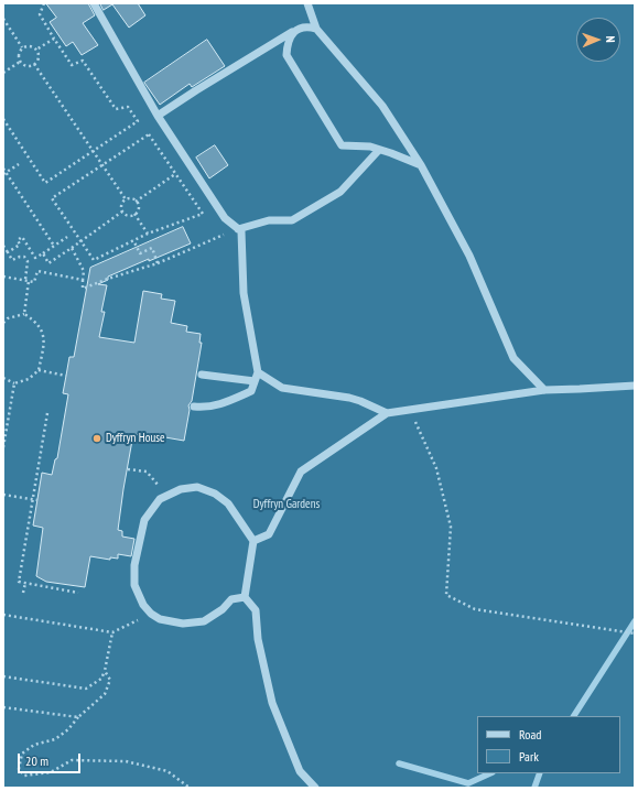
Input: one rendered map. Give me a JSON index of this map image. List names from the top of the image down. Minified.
{"parks":["Dyffryn Gardens"],"places":["Dyffryn House"],"legend":["Road","Park"],"scale_bar":"20 m","north":"right"}
